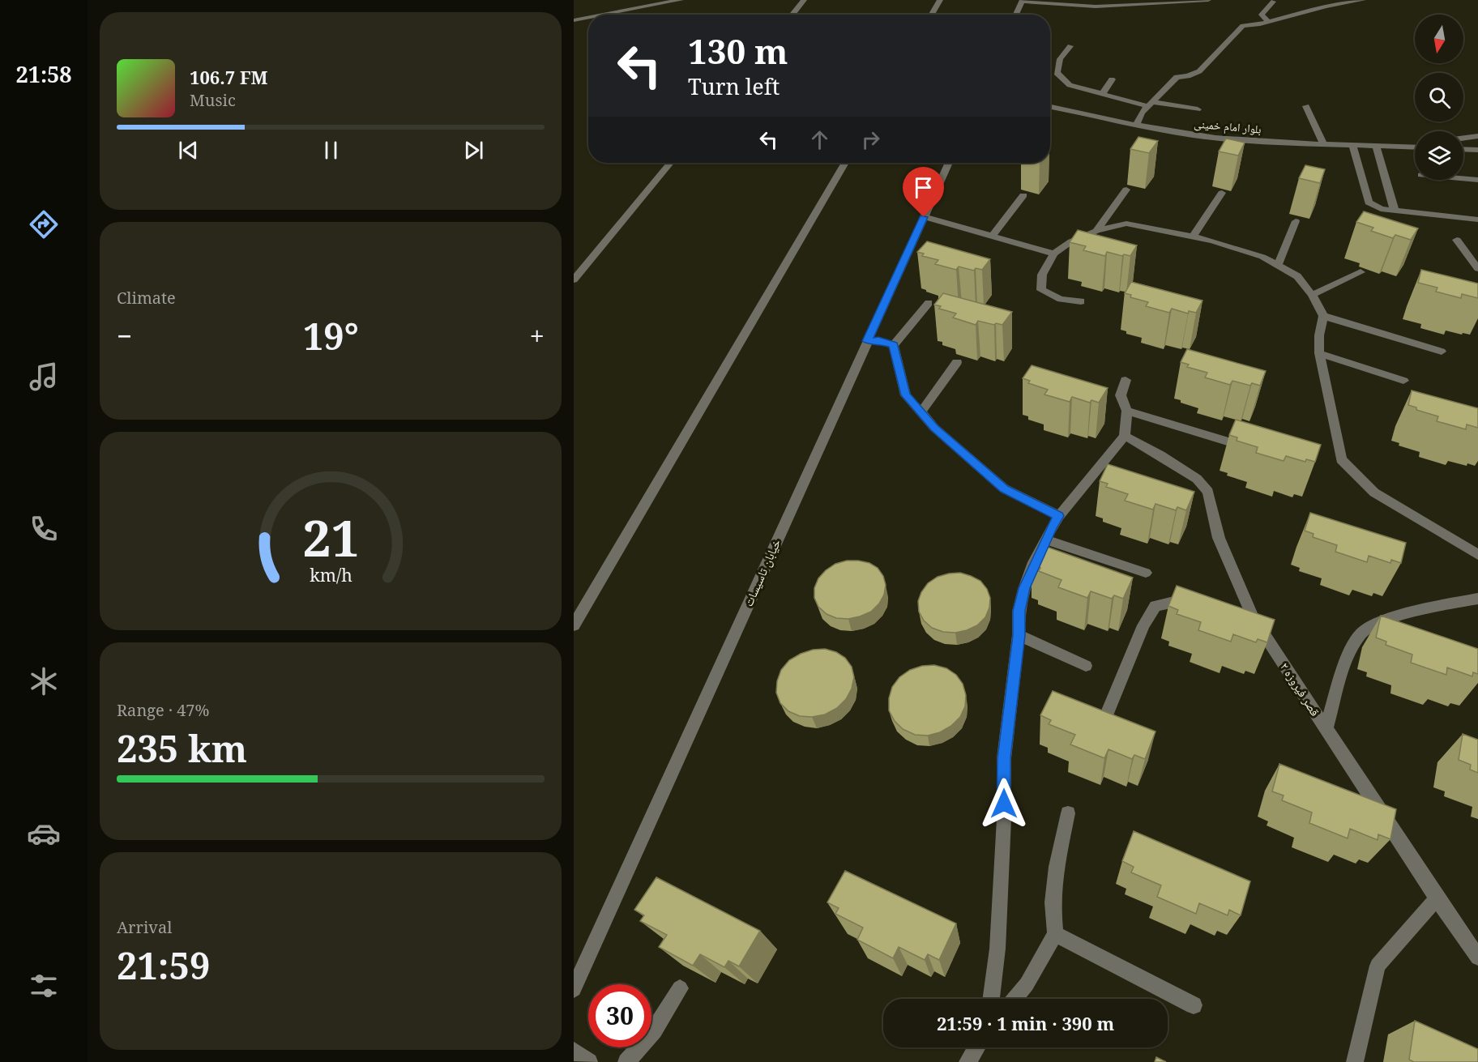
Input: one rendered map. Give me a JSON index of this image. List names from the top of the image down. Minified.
{"streets":{"street":["بلوار امام خمینی","خیابان تاسیسات","قصر فیروزه ۲"]},"north":"bottom","page":{"tabs":"21:58","turn":["130 m","Turn left"],"song":["106.7 FM","Music"],"tile":["Climate",["Range · 47%","235 km"],["Arrival","21:59"]],"heat":["−","19°","+"],"limit":"30","trip":"21:59 · 1 min · 390 m","gauge":["21","km/h"]}}
